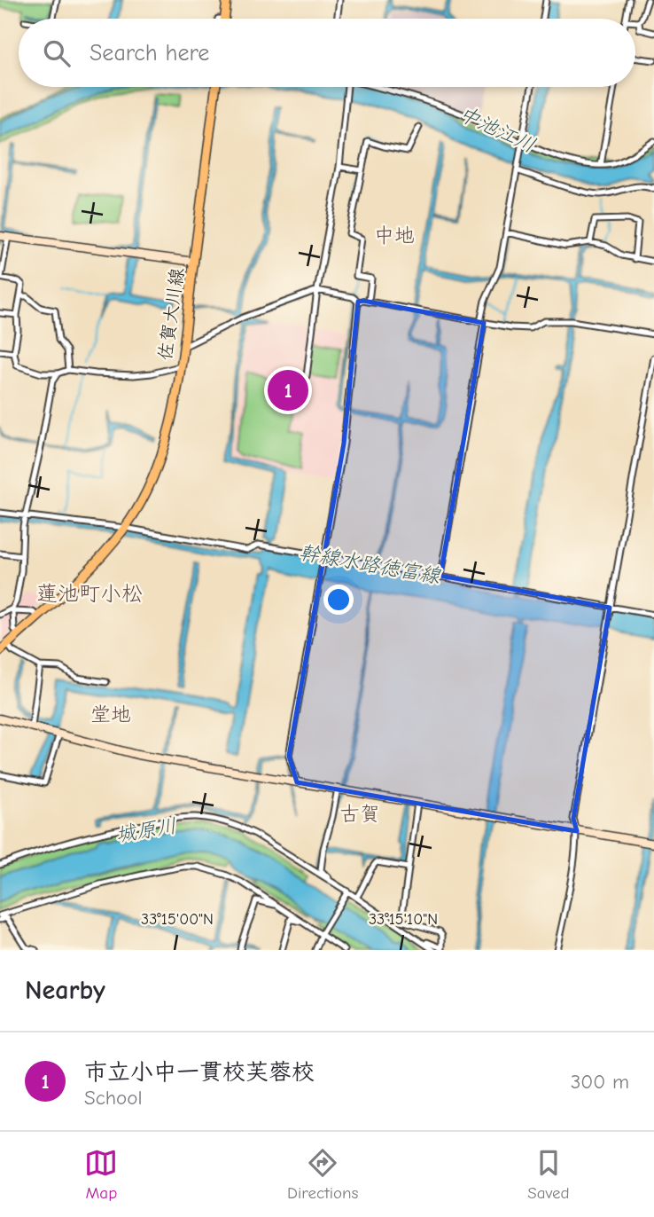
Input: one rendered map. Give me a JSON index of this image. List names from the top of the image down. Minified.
{"streets":{"main road":["佐賀大川線"]},"districts":["中地","蓮池町小松","堂地","古賀"],"water":["中池江川","幹線水路徳富線","城原川"],"page":{"search":"Search here","pins":"1","heading":"Nearby","list":[{"mark":"1","name":"市立小中一貫校芙蓉校","note":"School","value":"300 m"}],"nav":["Map","Directions","Saved"]},"coordinates":["33°15'00\"N","33°15'10\"N"]}
